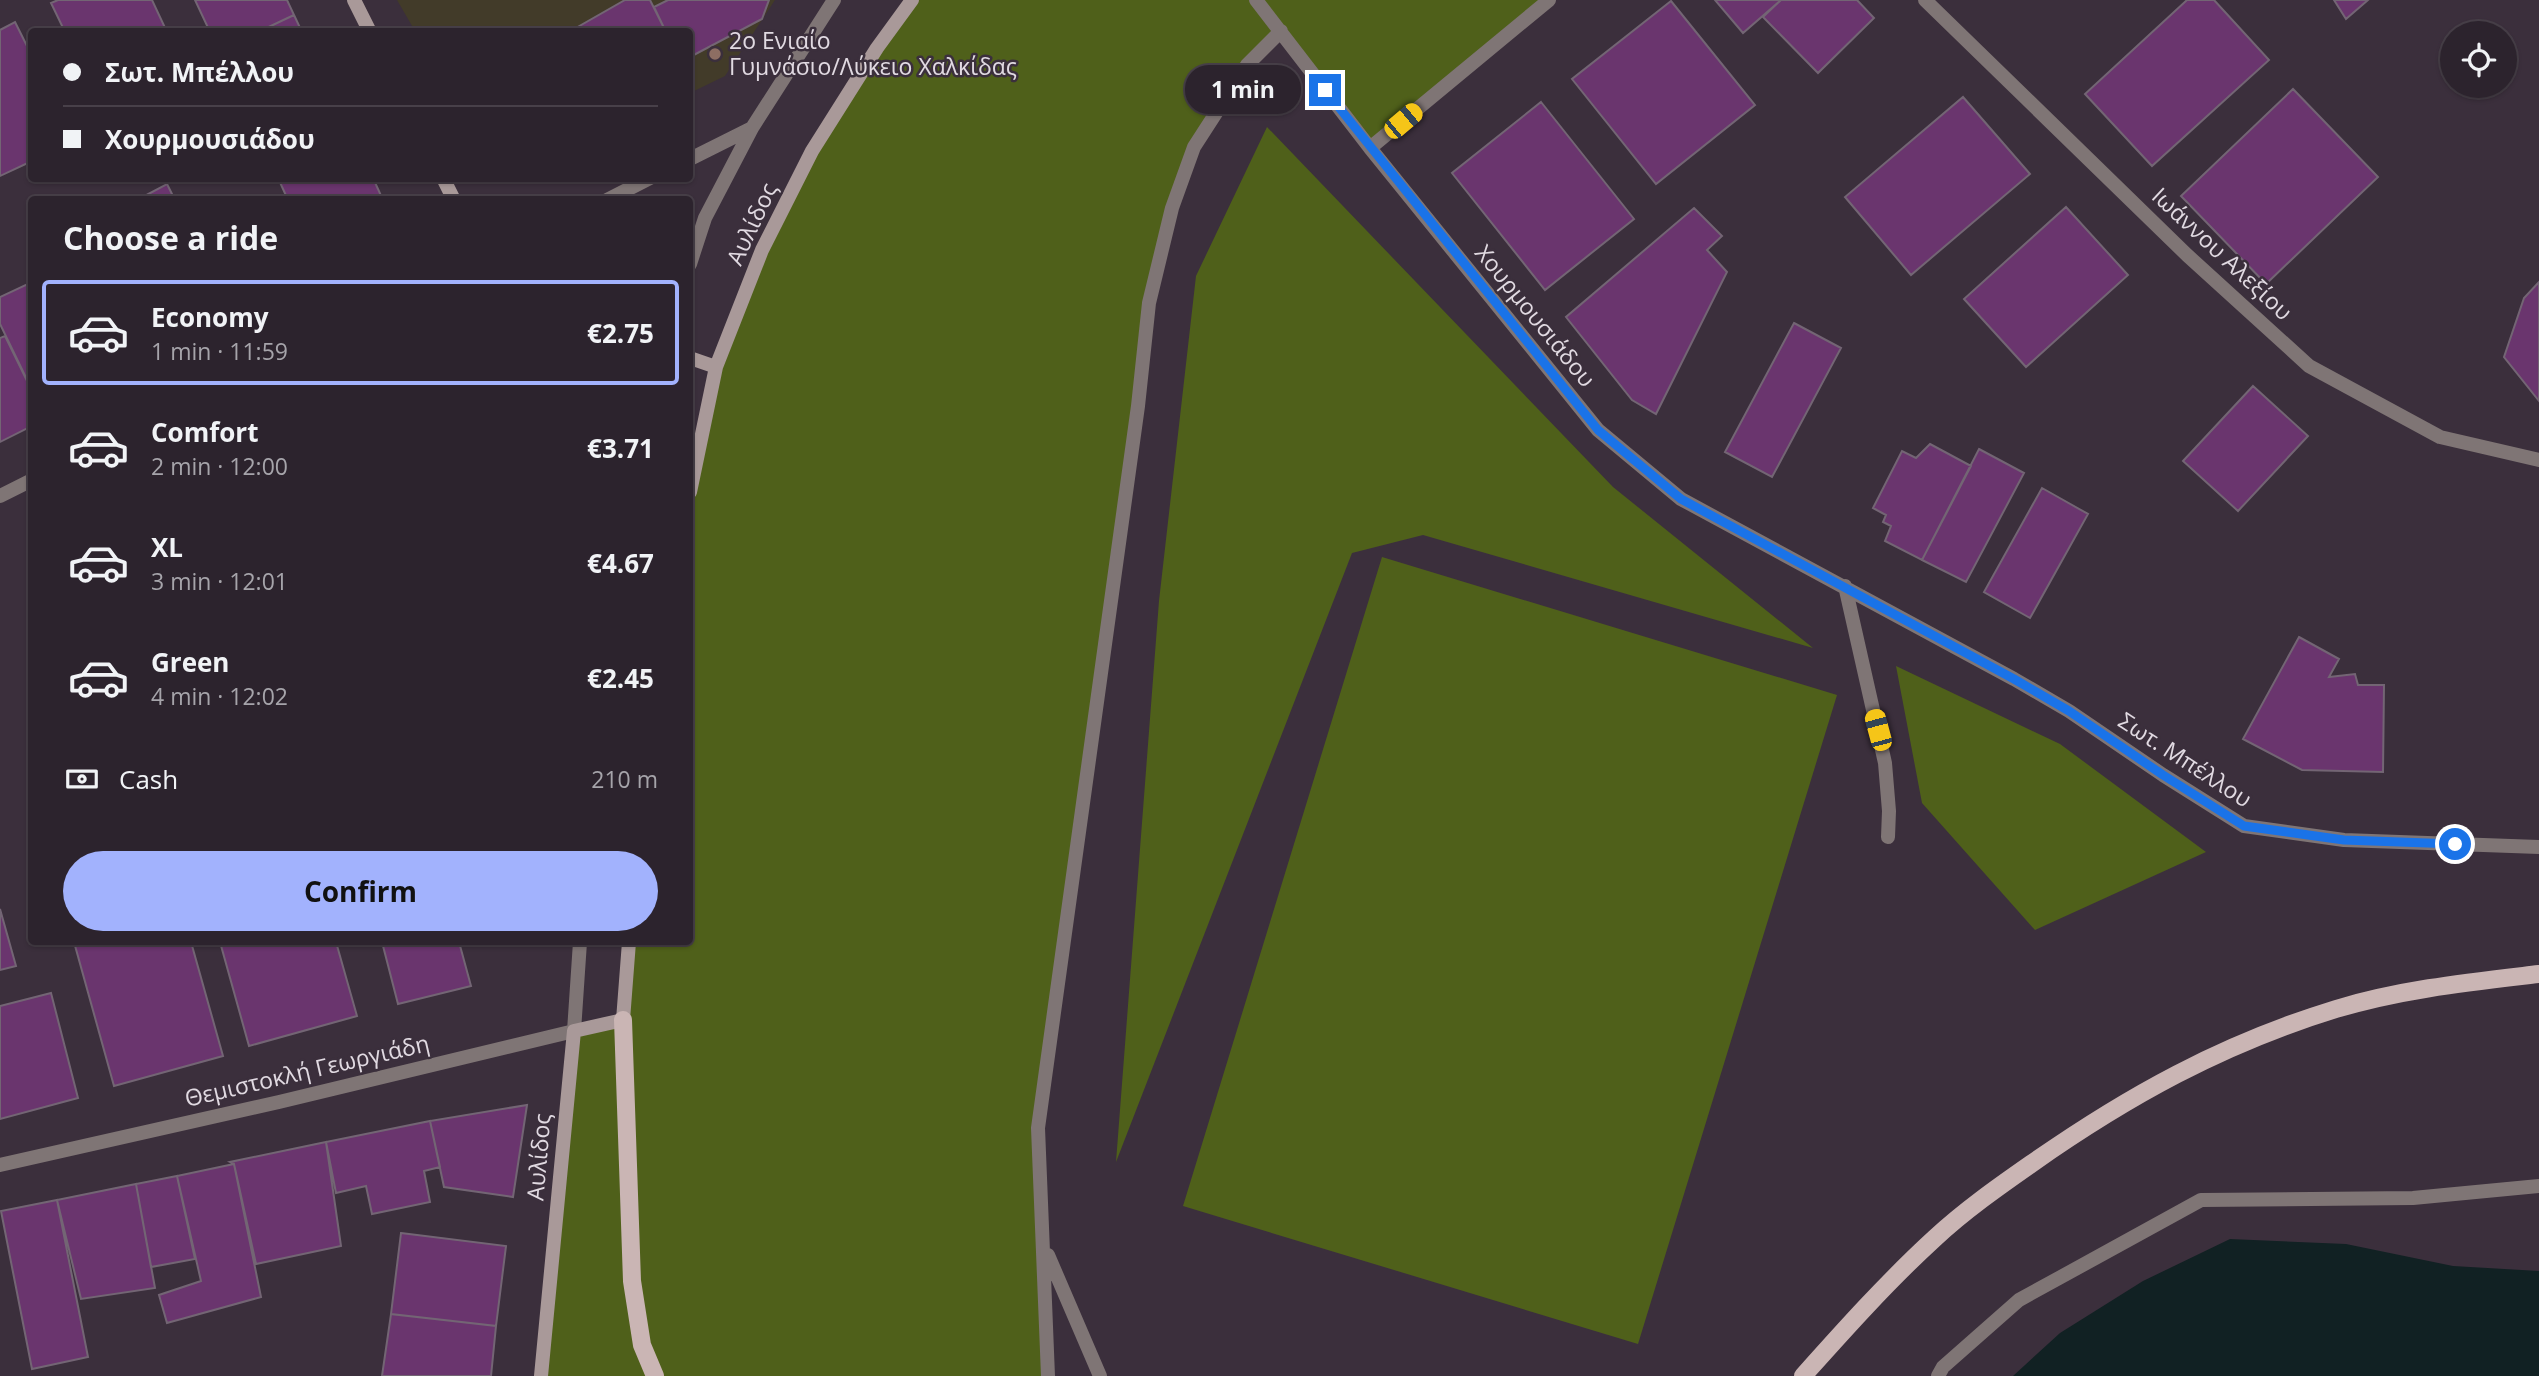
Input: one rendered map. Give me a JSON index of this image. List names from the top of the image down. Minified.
{"streets":{"street":["Αυλίδος","Ιωάννου Αλεξίου","Χουρμουσιάδου","Σωτ. Μπέλλου","Θεμιστοκλή Γεωργιάδη"]},"crossings":[["Αυλίδος","Θεμιστοκλή Γεωργιάδη"],["Χουρμουσιάδου","Σωτ. Μπέλλου"]],"places":["2ο Ενιαίο Γυμνάσιο/Λύκειο Χαλκίδας"],"page":{"banner":["Σωτ. Μπέλλου","Χουρμουσιάδου"],"bubble":"1 min","heading":"Choose a ride","list":[{"name":"Economy","note":"1 min · 11:59","value":"€2.75"},{"name":"Comfort","note":"2 min · 12:00","value":"€3.71"},{"name":"XL","note":"3 min · 12:01","value":"€4.67"},{"name":"Green","note":"4 min · 12:02","value":"€2.45"}],"pay":["Cash","210 m"],"buttons":"Confirm"}}
